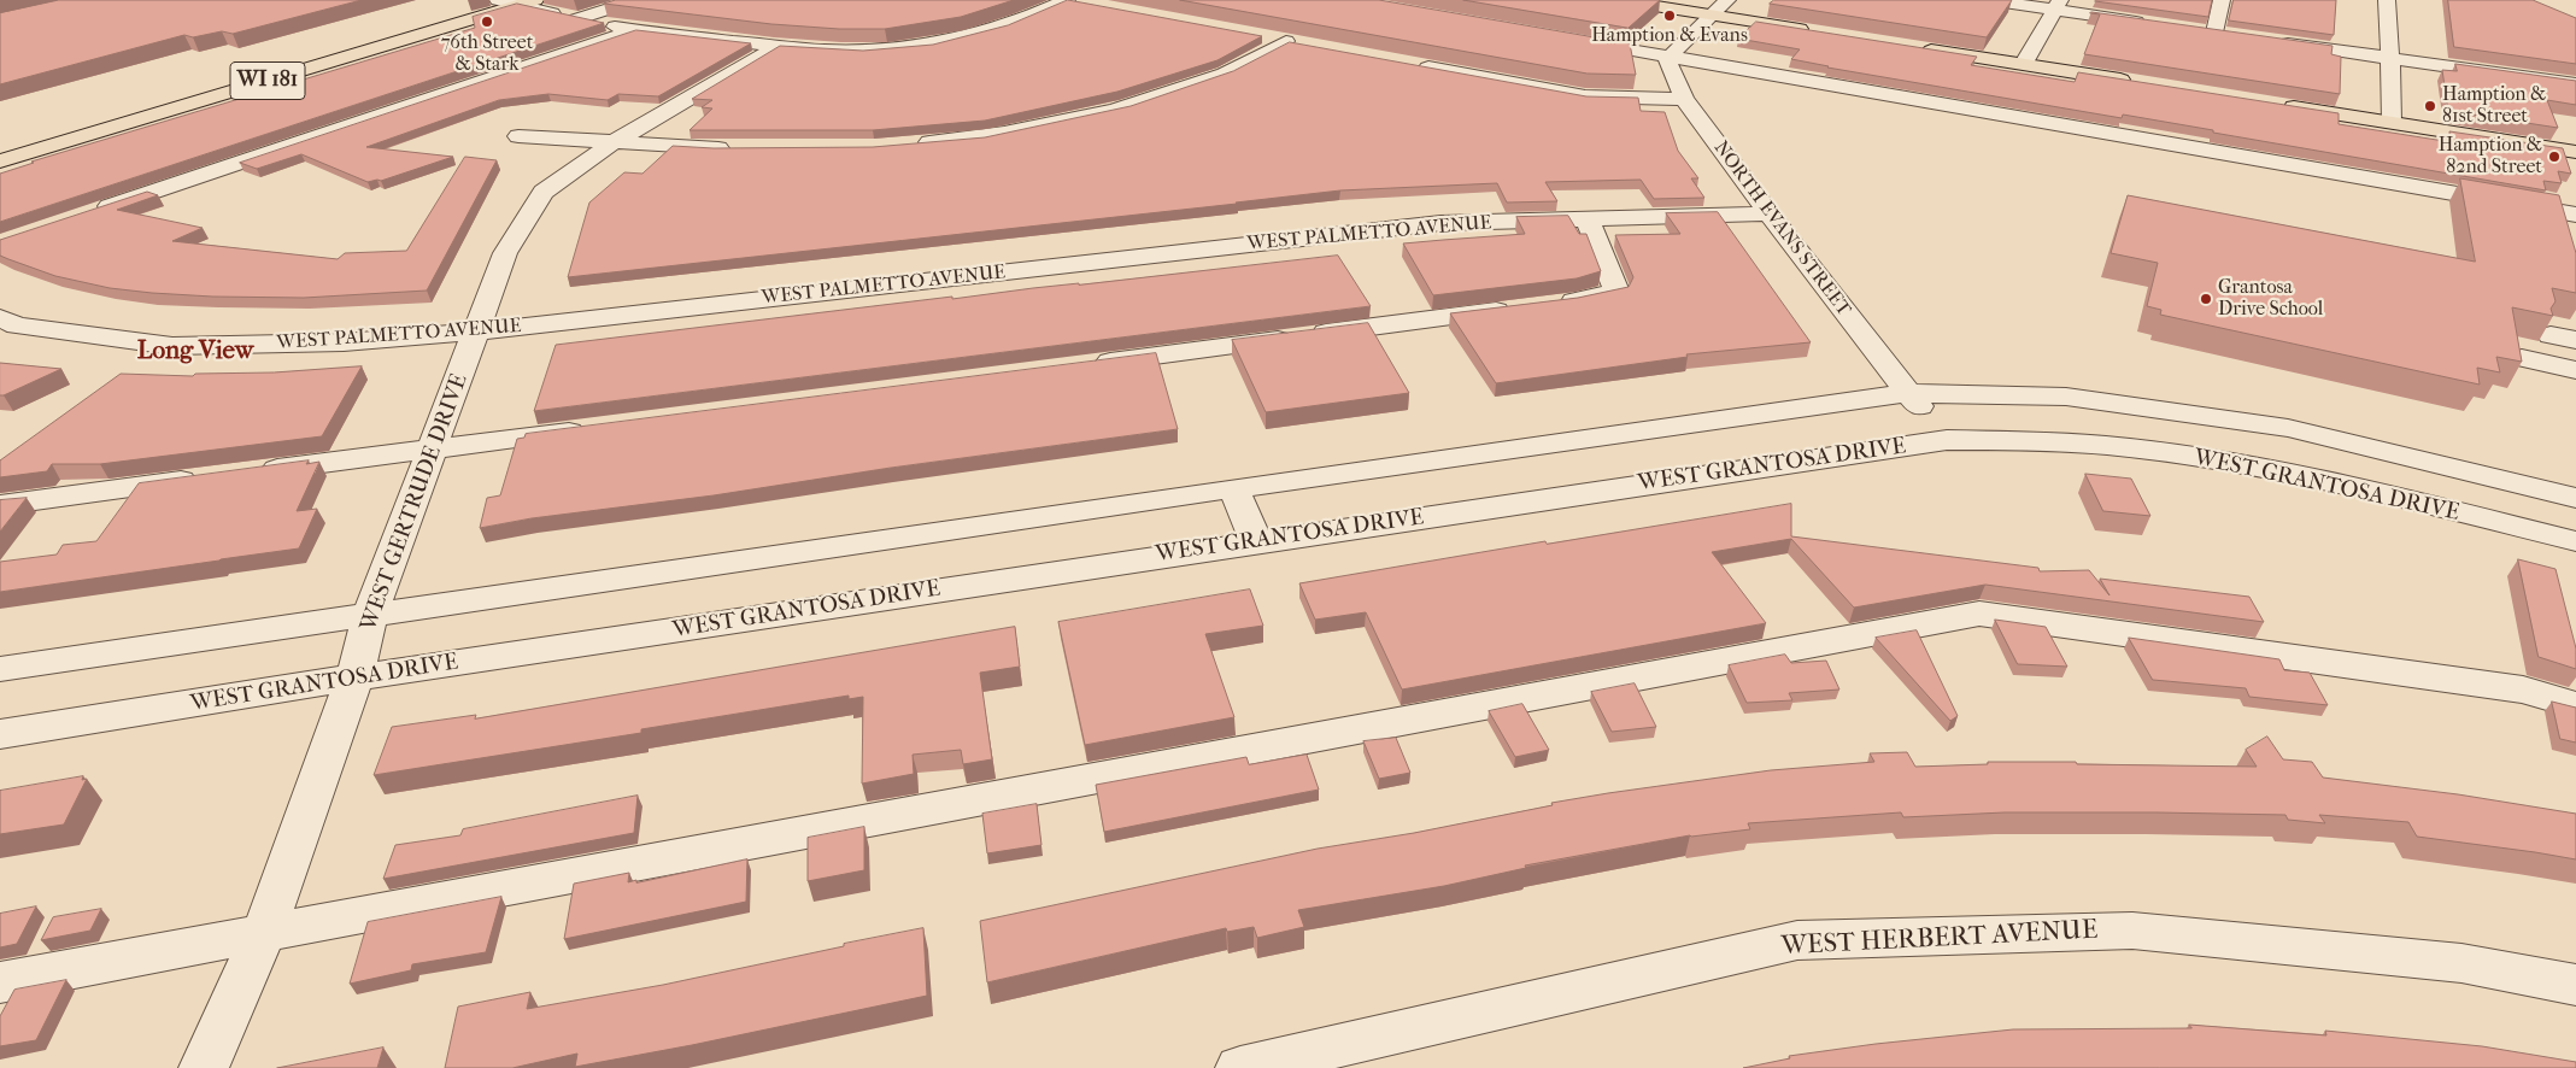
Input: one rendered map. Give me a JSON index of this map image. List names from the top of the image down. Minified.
{"streets":{"main road":["WI 181"],"street":["NORTH EVANS STREET","WEST PALMETTO AVENUE","WEST GRANTOSA DRIVE","WEST GERTRUDE DRIVE","WEST HERBERT AVENUE"]},"crossings":[["NORTH EVANS STREET","WEST PALMETTO AVENUE"],["NORTH EVANS STREET","WEST GRANTOSA DRIVE"],["WEST PALMETTO AVENUE","WEST GERTRUDE DRIVE"],["WEST GRANTOSA DRIVE","WEST GERTRUDE DRIVE"]],"districts":["Long View"],"places":["Hamption & Evans","76th Street & Stark","Hamption & 81st Street","Hamption & 82nd Street","Grantosa Drive School"]}
